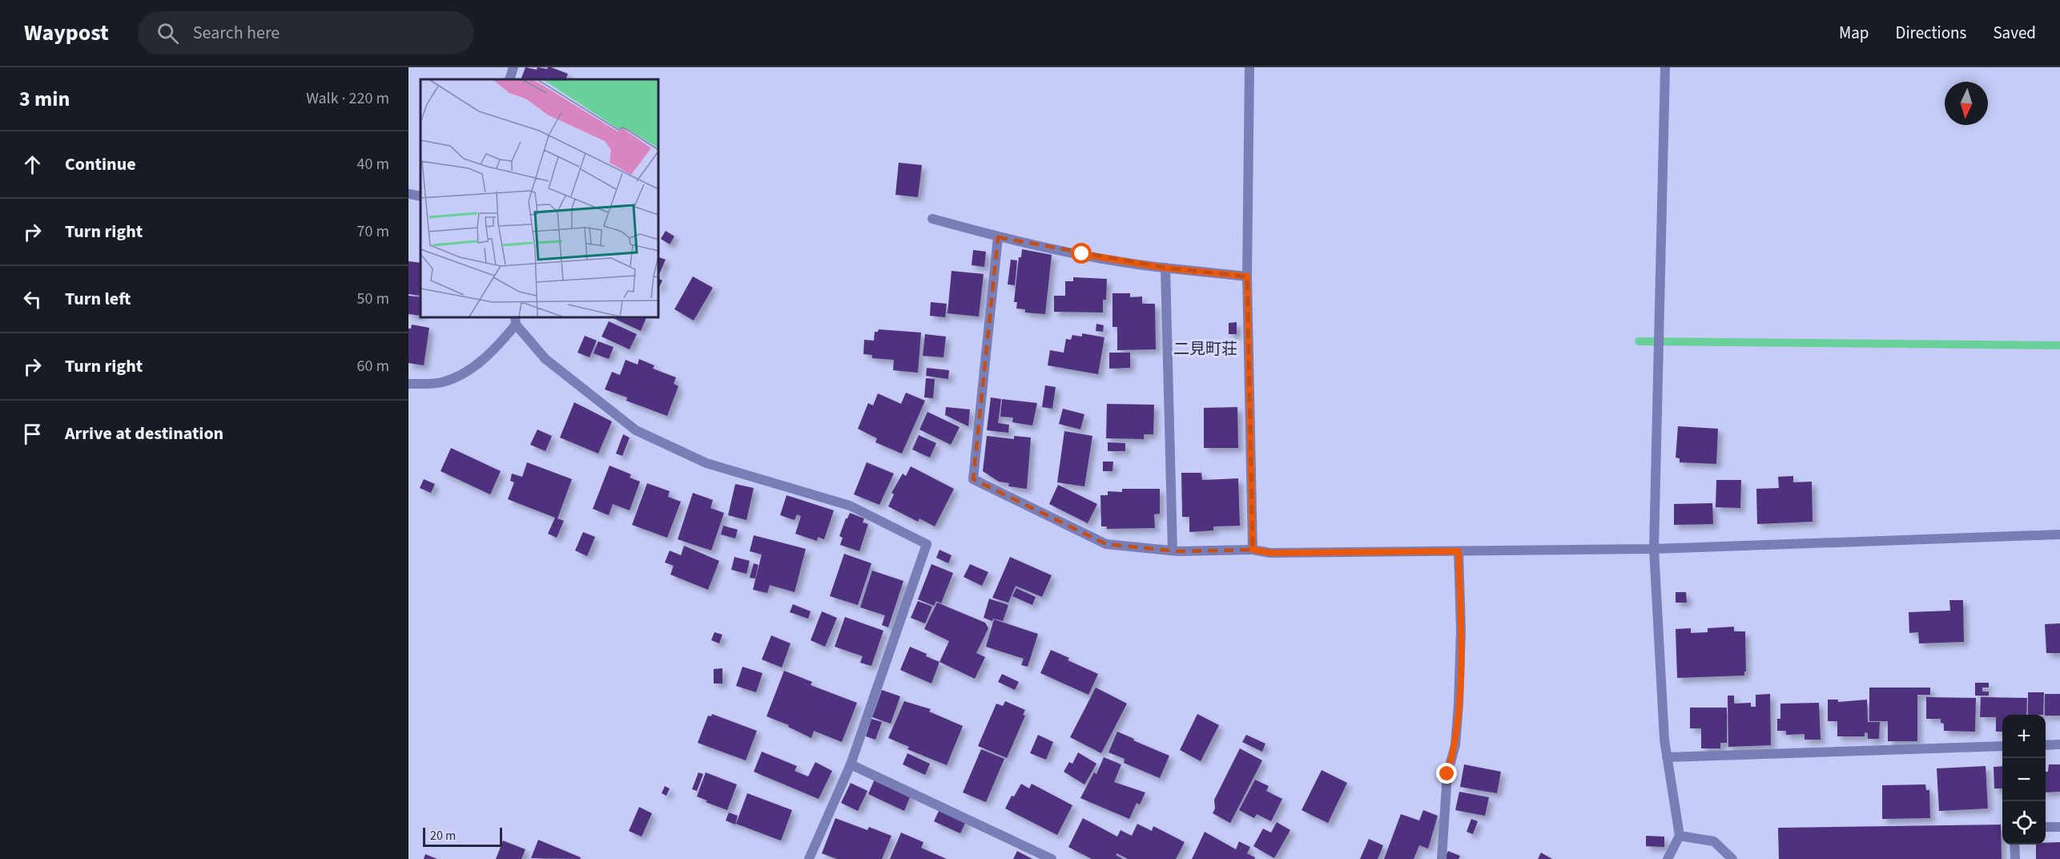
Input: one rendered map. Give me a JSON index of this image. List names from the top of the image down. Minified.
{"districts":["二見町荘"],"scale_bar":"20 m","north":"bottom","page":{"header":"Waypost","search":"Search here","nav":["Map","Directions","Saved"],"heading":["3 min","Walk · 220 m"],"list":[["Continue","40 m"],["Turn right","70 m"],["Turn left","50 m"],["Turn right","60 m"],"Arrive at destination"],"map_buttons":["+","−"],"scale":"20 m"}}
